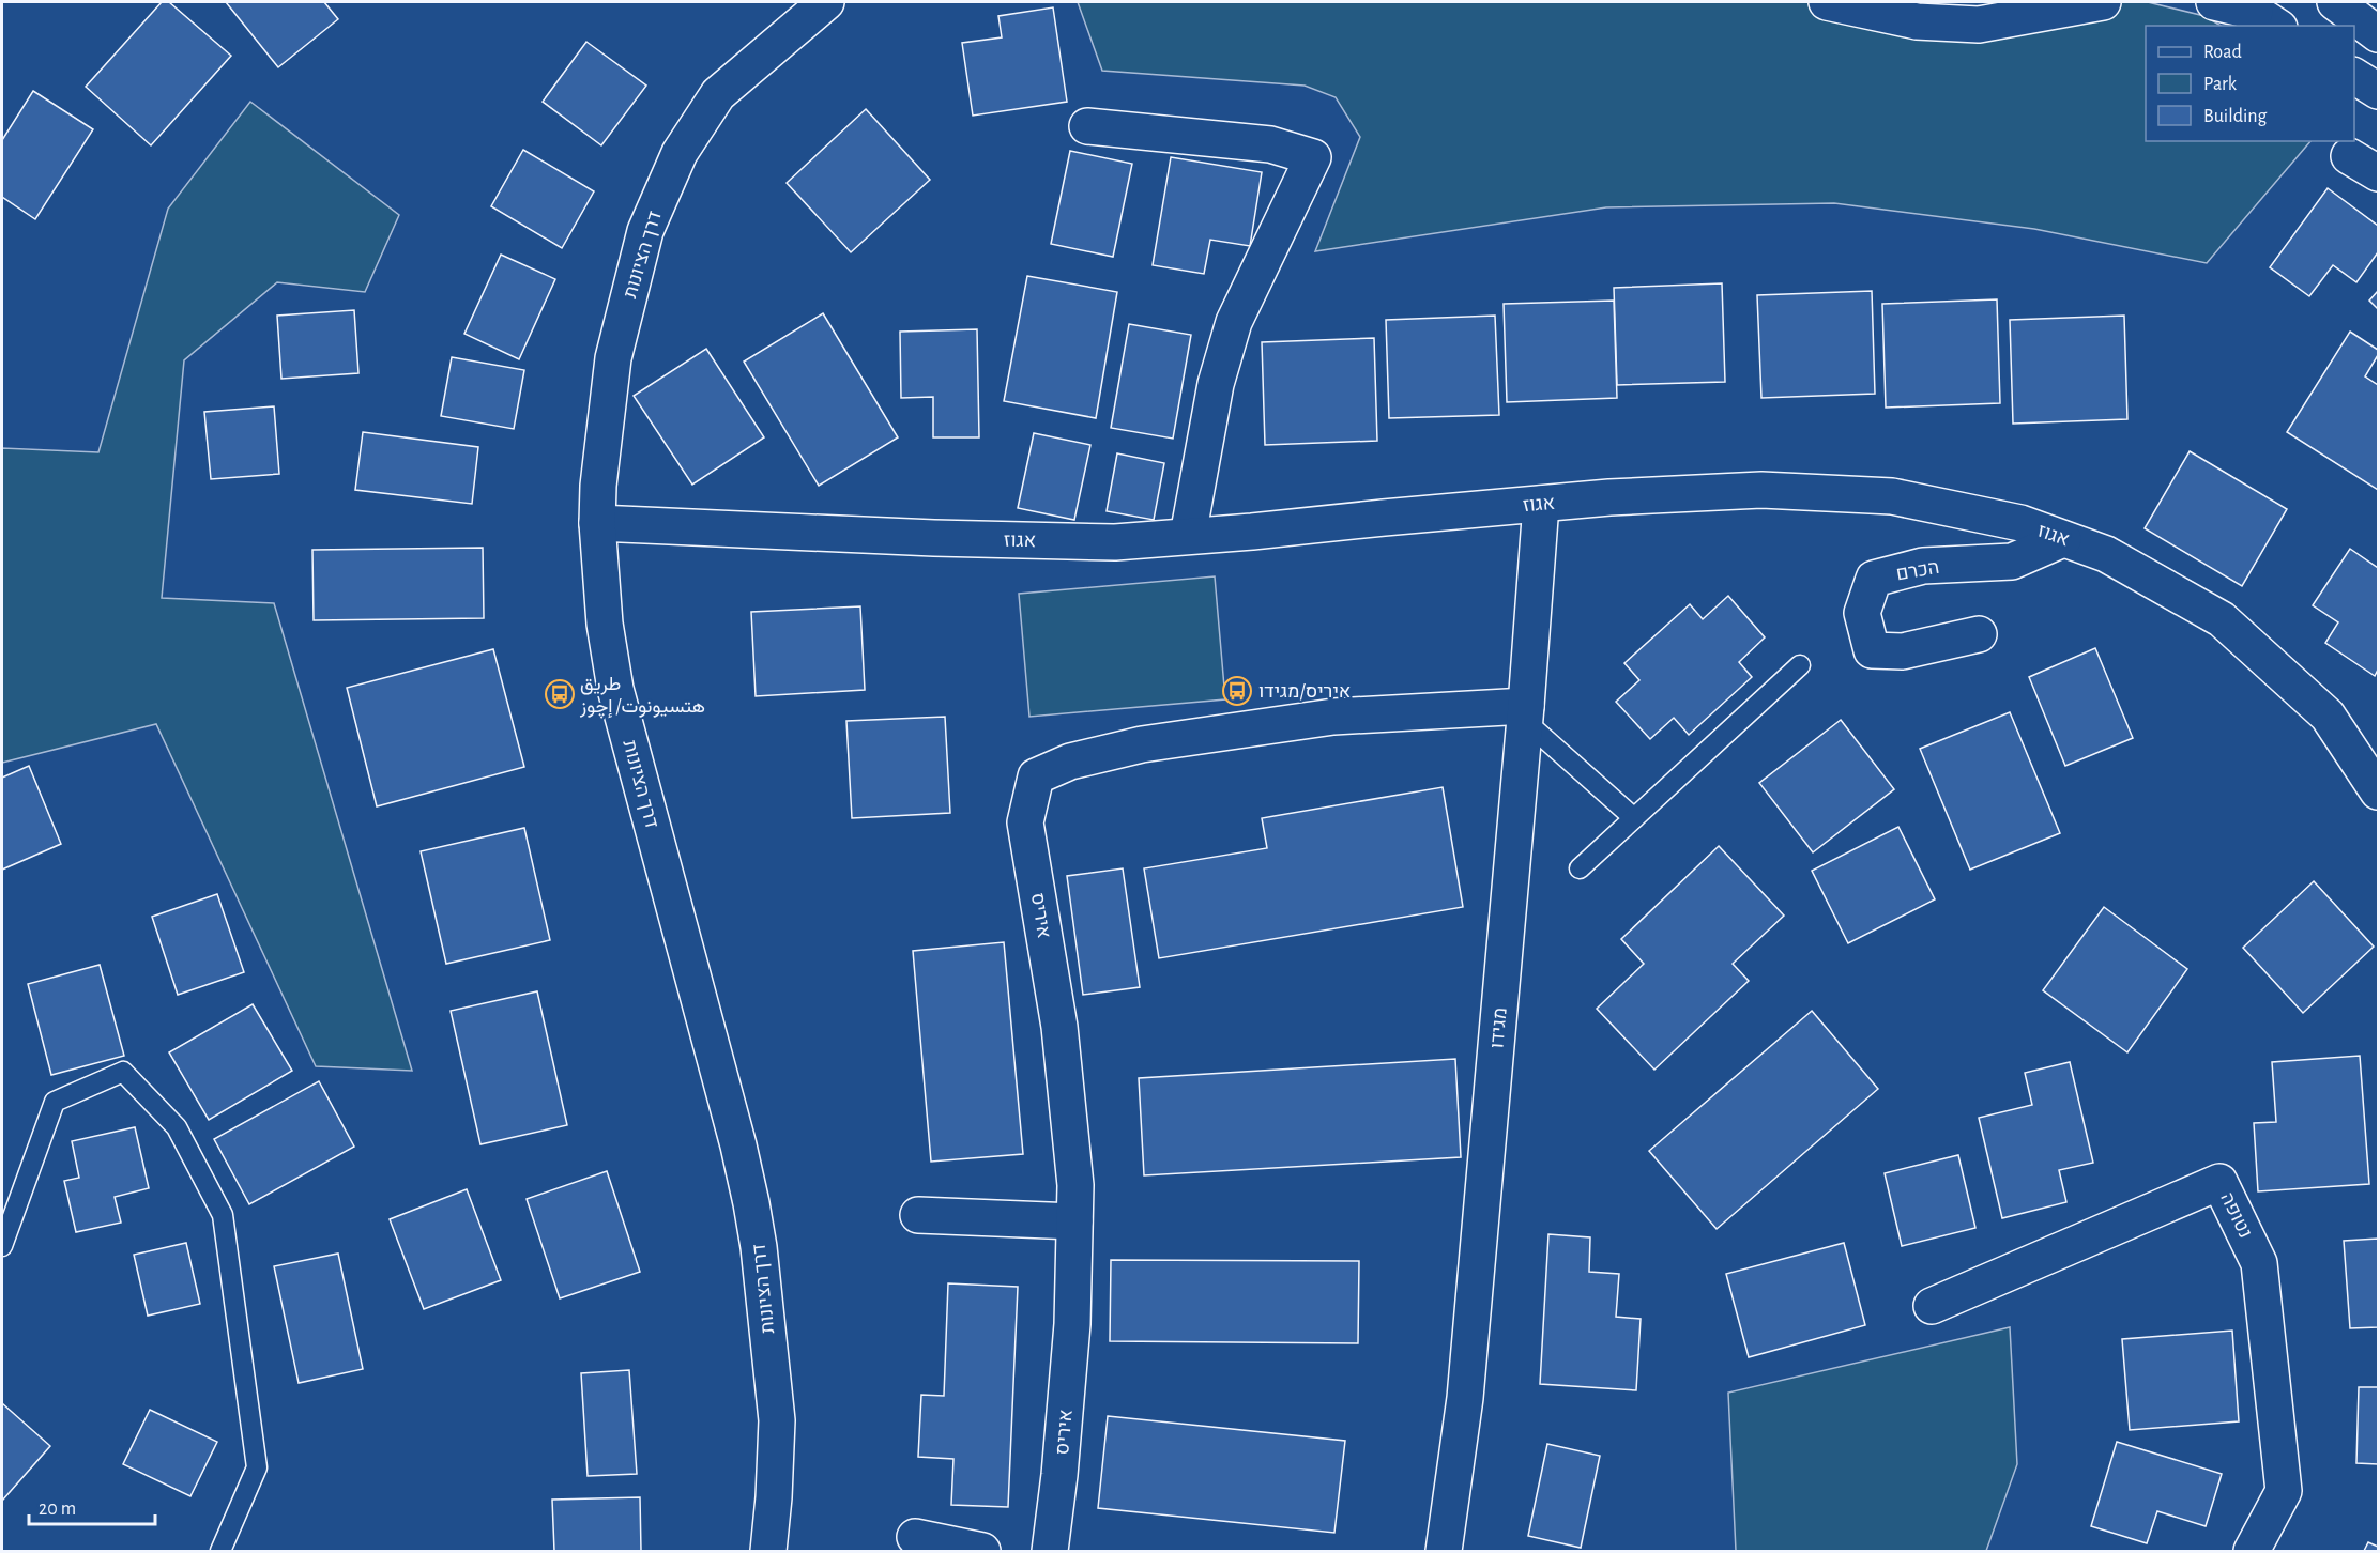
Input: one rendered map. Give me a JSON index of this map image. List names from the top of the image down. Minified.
{"streets":{"main road":["דרך הציונות","אגוז","הכרם","איריס","מגידו","נטופה"]},"crossings":[["דרך הציונות","אגוז"],["אגוז","הכרם"],["אגוז","מגידו"],["איריס","מגידו"]],"places":{"bus stop":["איריס/מגידו","طريق هتسيونوت/ إچوز"]},"legend":["Road","Park","Building"],"scale_bar":"20 m"}
